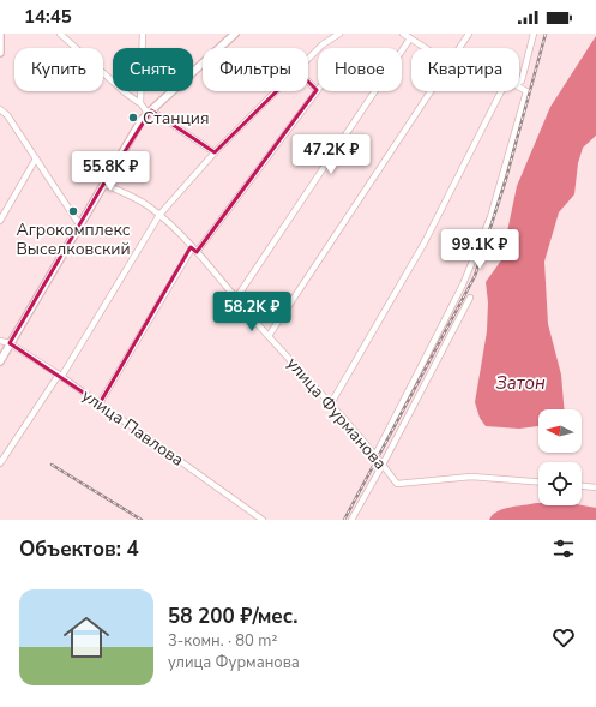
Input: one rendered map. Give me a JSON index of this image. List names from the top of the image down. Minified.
{"streets":{"street":["улица Фурманова","улица Павлова"]},"water":["Затон"],"places":["Станция","Агрокомплекс Выселковский"],"north":"left","page":{"status":"14:45","chip":["Купить","Снять","Фильтры","Новое","Квартира"],"price":["47.2K ₽","55.8K ₽","99.1K ₽","58.2K ₽"],"heading":"Объектов: 4","list":[{"name":"58 200 ₽/мес.","note":"3-комн. · 80 m² · улица Фурманова"}]}}
